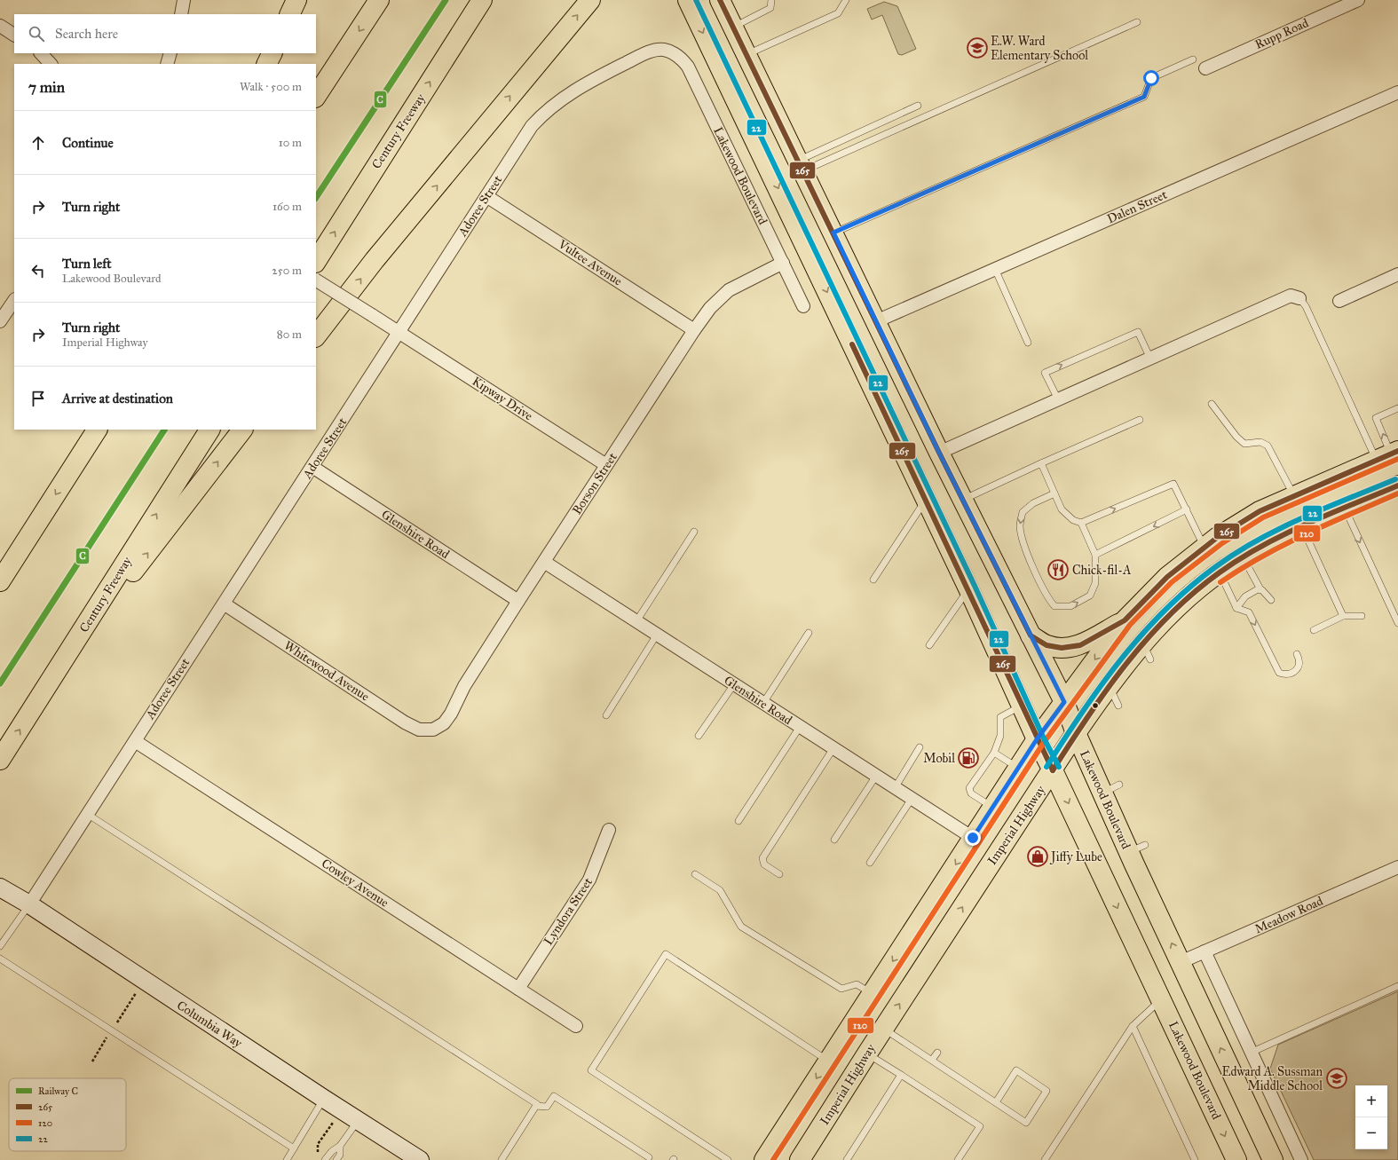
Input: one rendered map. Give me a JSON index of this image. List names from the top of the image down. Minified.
{"streets":{"main road":["Century Freeway","Lakewood Boulevard","Imperial Highway"],"street":["Rupp Road","Adoree Street","Dalen Street","Vultee Avenue","Kipway Drive","Borson Street","Glenshire Road","Whitewood Avenue","Cowley Avenue","Lyndora Street","Meadow Road","Columbia Way"]},"crossings":[["Lakewood Boulevard","Adoree Street"],["Lakewood Boulevard","Dalen Street"],["Lakewood Boulevard","Borson Street"],["Lakewood Boulevard","Imperial Highway"],["Lakewood Boulevard","Meadow Road"],["Adoree Street","Vultee Avenue"],["Adoree Street","Kipway Drive"],["Adoree Street","Glenshire Road"],["Adoree Street","Whitewood Avenue"],["Adoree Street","Cowley Avenue"],["Adoree Street","Columbia Way"],["Vultee Avenue","Borson Street"],["Kipway Drive","Borson Street"],["Borson Street","Glenshire Road"],["Borson Street","Whitewood Avenue"],["Cowley Avenue","Lyndora Street"]],"places":{"school or university":["E.W. Ward Elementary School","Edward A. Sussman Middle School"],"restaurant":["Chick-fil-A"],"fuel station":["Mobil"],"shop":["Jiffy Lube"]},"lines":["rail line C","transit line 265","transit line 22","transit line 120"],"legend":["Railway C","265","120","22"],"page":{"search":"Search here","heading":["7 min","Walk · 500 m"],"list":[["Continue","10 m"],["Turn right","160 m"],["Turn left","Lakewood Boulevard","250 m"],["Turn right","Imperial Highway","80 m"],"Arrive at destination"],"map_buttons":["+","−"]}}
